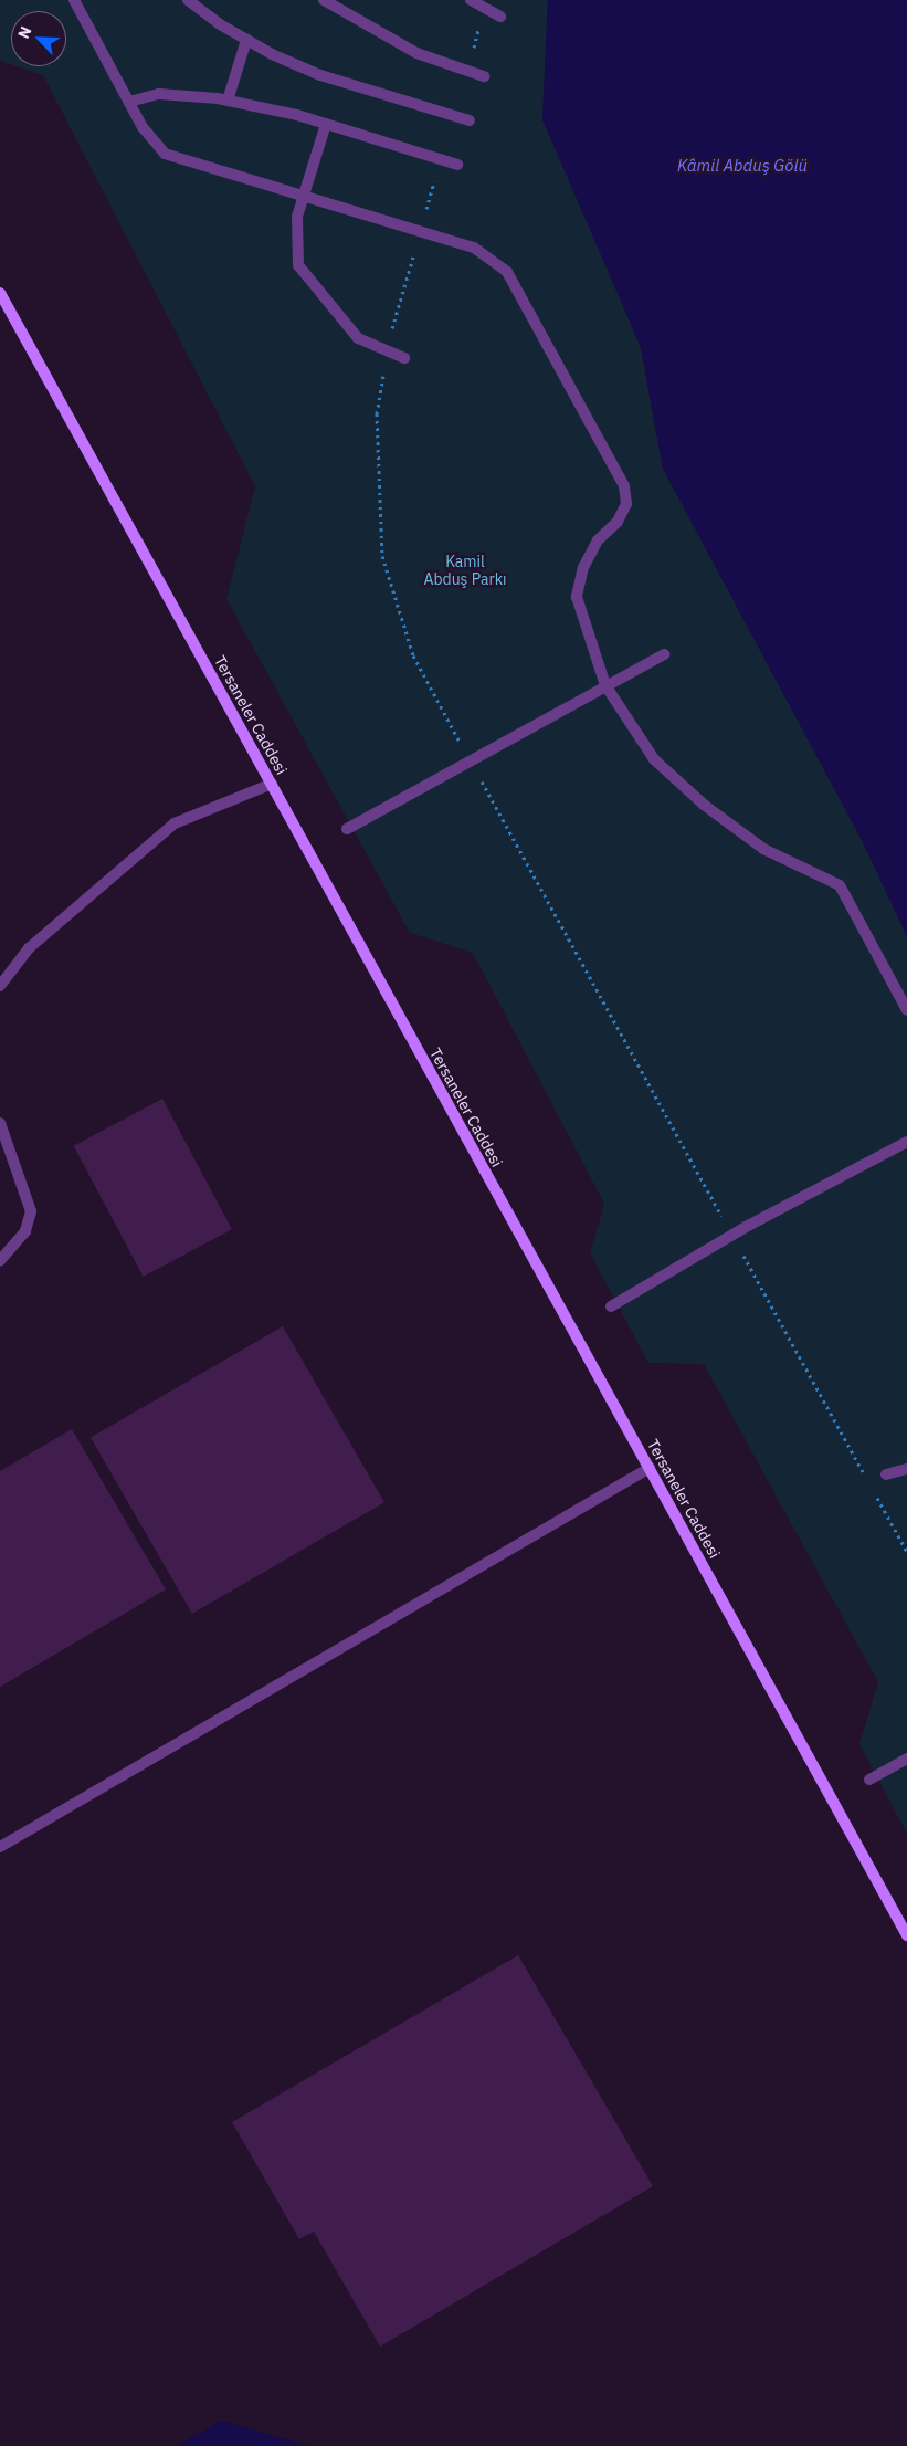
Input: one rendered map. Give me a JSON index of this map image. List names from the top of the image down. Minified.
{"streets":{"main road":["Tersaneler Caddesi"]},"water":["Kâmil Abduş Gölü"],"parks":["Kamil Abduş Parkı"],"north":"top left"}
